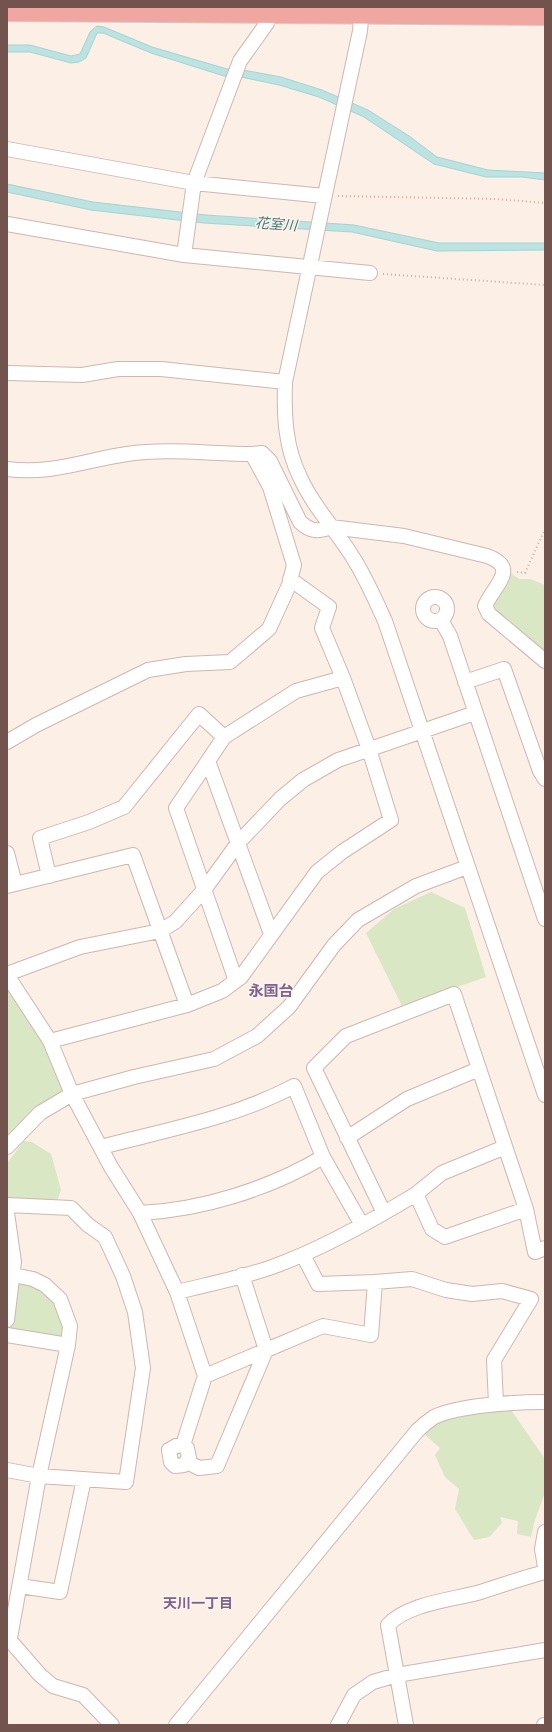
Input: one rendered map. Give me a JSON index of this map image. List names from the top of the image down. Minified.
{"districts":["永国台","天川一丁目"],"water":["花室川"]}
